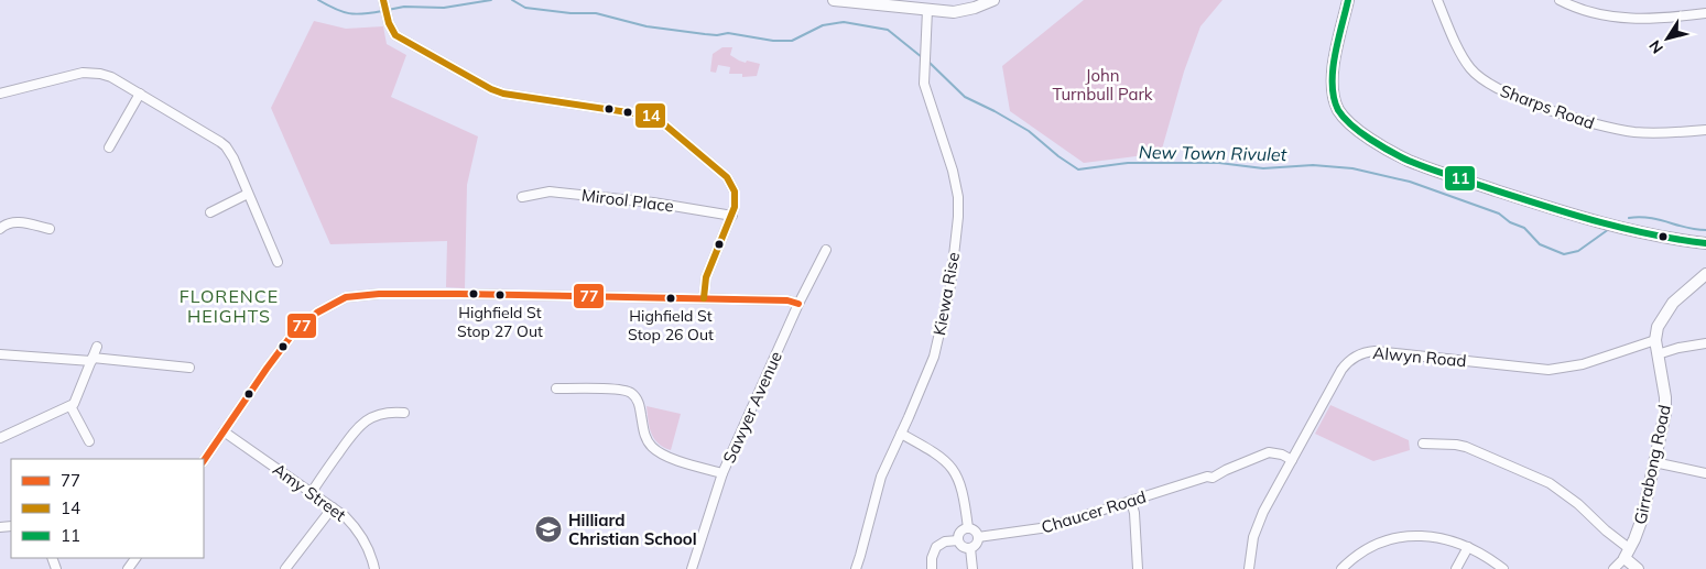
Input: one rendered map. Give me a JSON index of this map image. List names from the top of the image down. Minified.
{"streets":{"street":["Sharps Road","Mirool Place","Kiewa Rise","Alwyn Road","Sawyer Avenue","Girrabong Road","Amy Street","Chaucer Road"]},"crossings":[["Alwyn Road","Girrabong Road"],["Alwyn Road","Chaucer Road"]],"districts":["FLORENCE HEIGHTS"],"water":["New Town Rivulet"],"parks":["John Turnbull Park"],"places":{"other":["Highfield St Stop 27 Out","Highfield St Stop 26 Out"],"school or university":["Hilliard Christian School"]},"lines":["transit line 14","transit line 11","transit line 77"],"legend":["77","14","11"],"north":"bottom left"}
